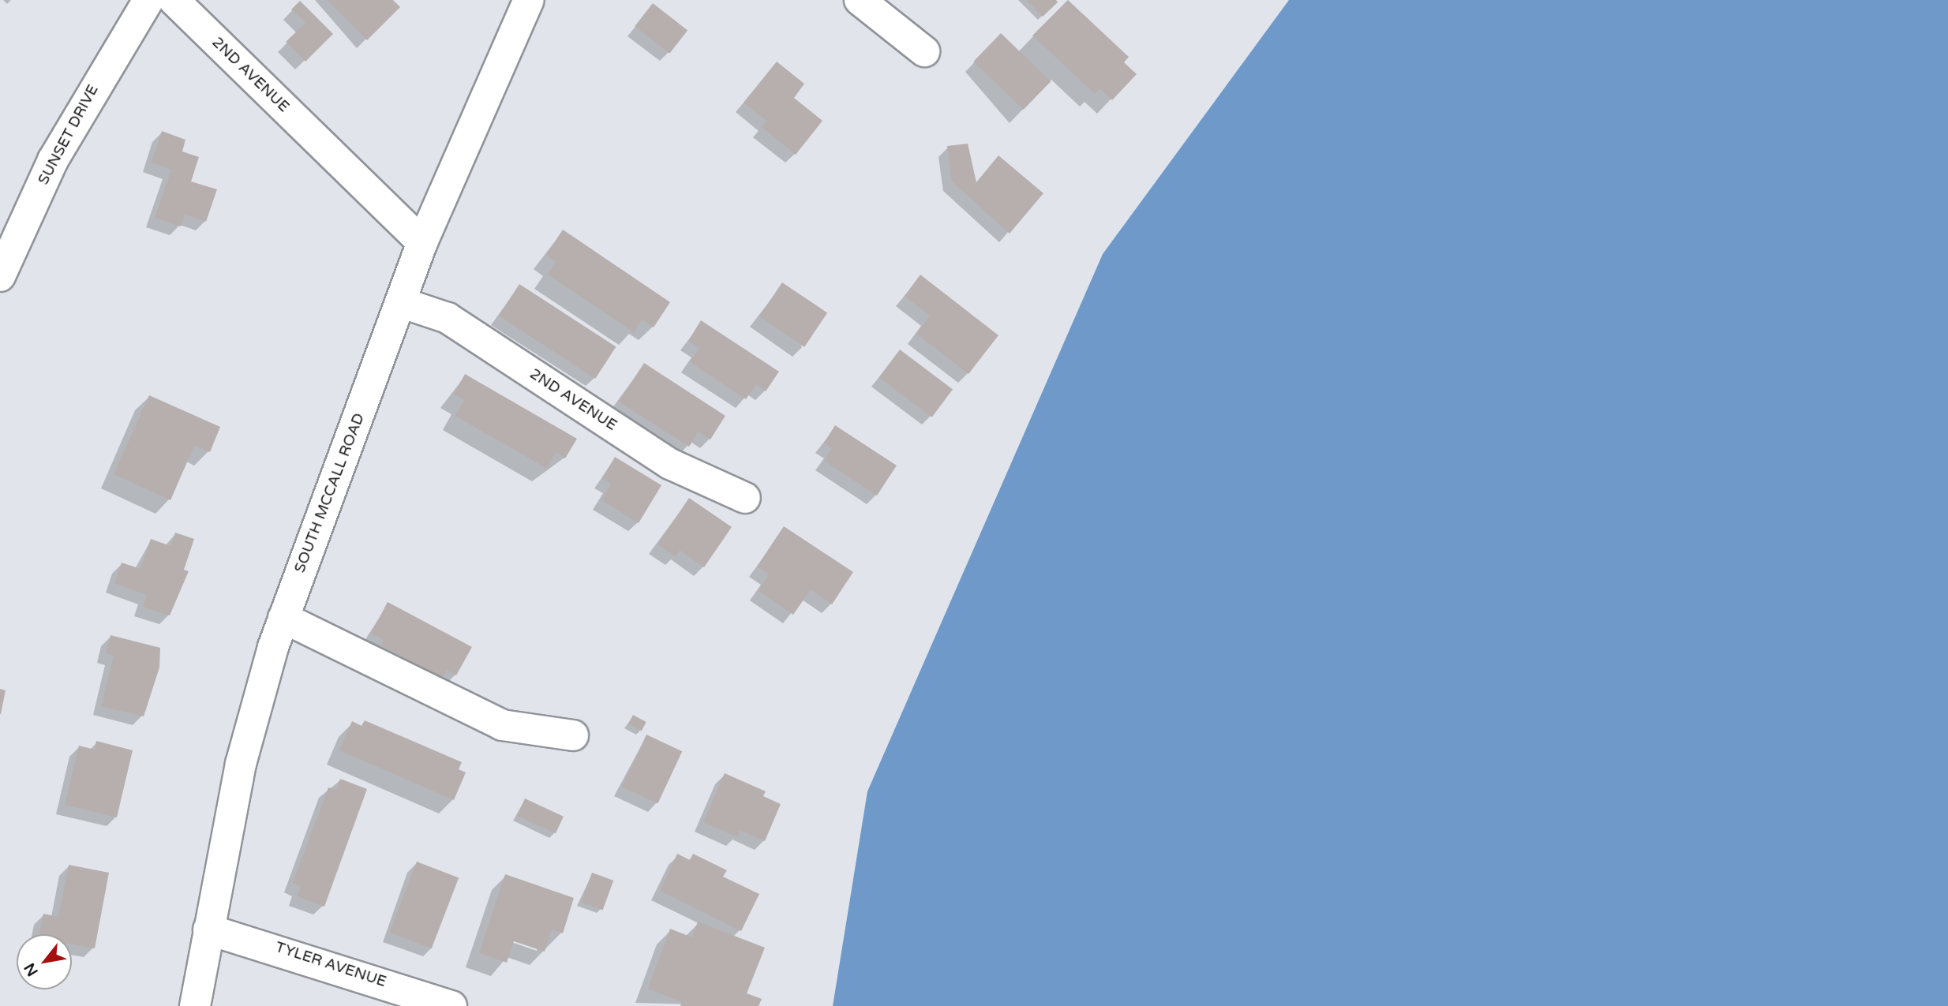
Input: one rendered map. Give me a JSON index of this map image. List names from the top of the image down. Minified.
{"streets":{"street":["2ND AVENUE","SUNSET DRIVE","SOUTH MCCALL ROAD","TYLER AVENUE"]},"crossings":[["2ND AVENUE","SOUTH MCCALL ROAD"],["SOUTH MCCALL ROAD","TYLER AVENUE"]],"north":"bottom left"}
